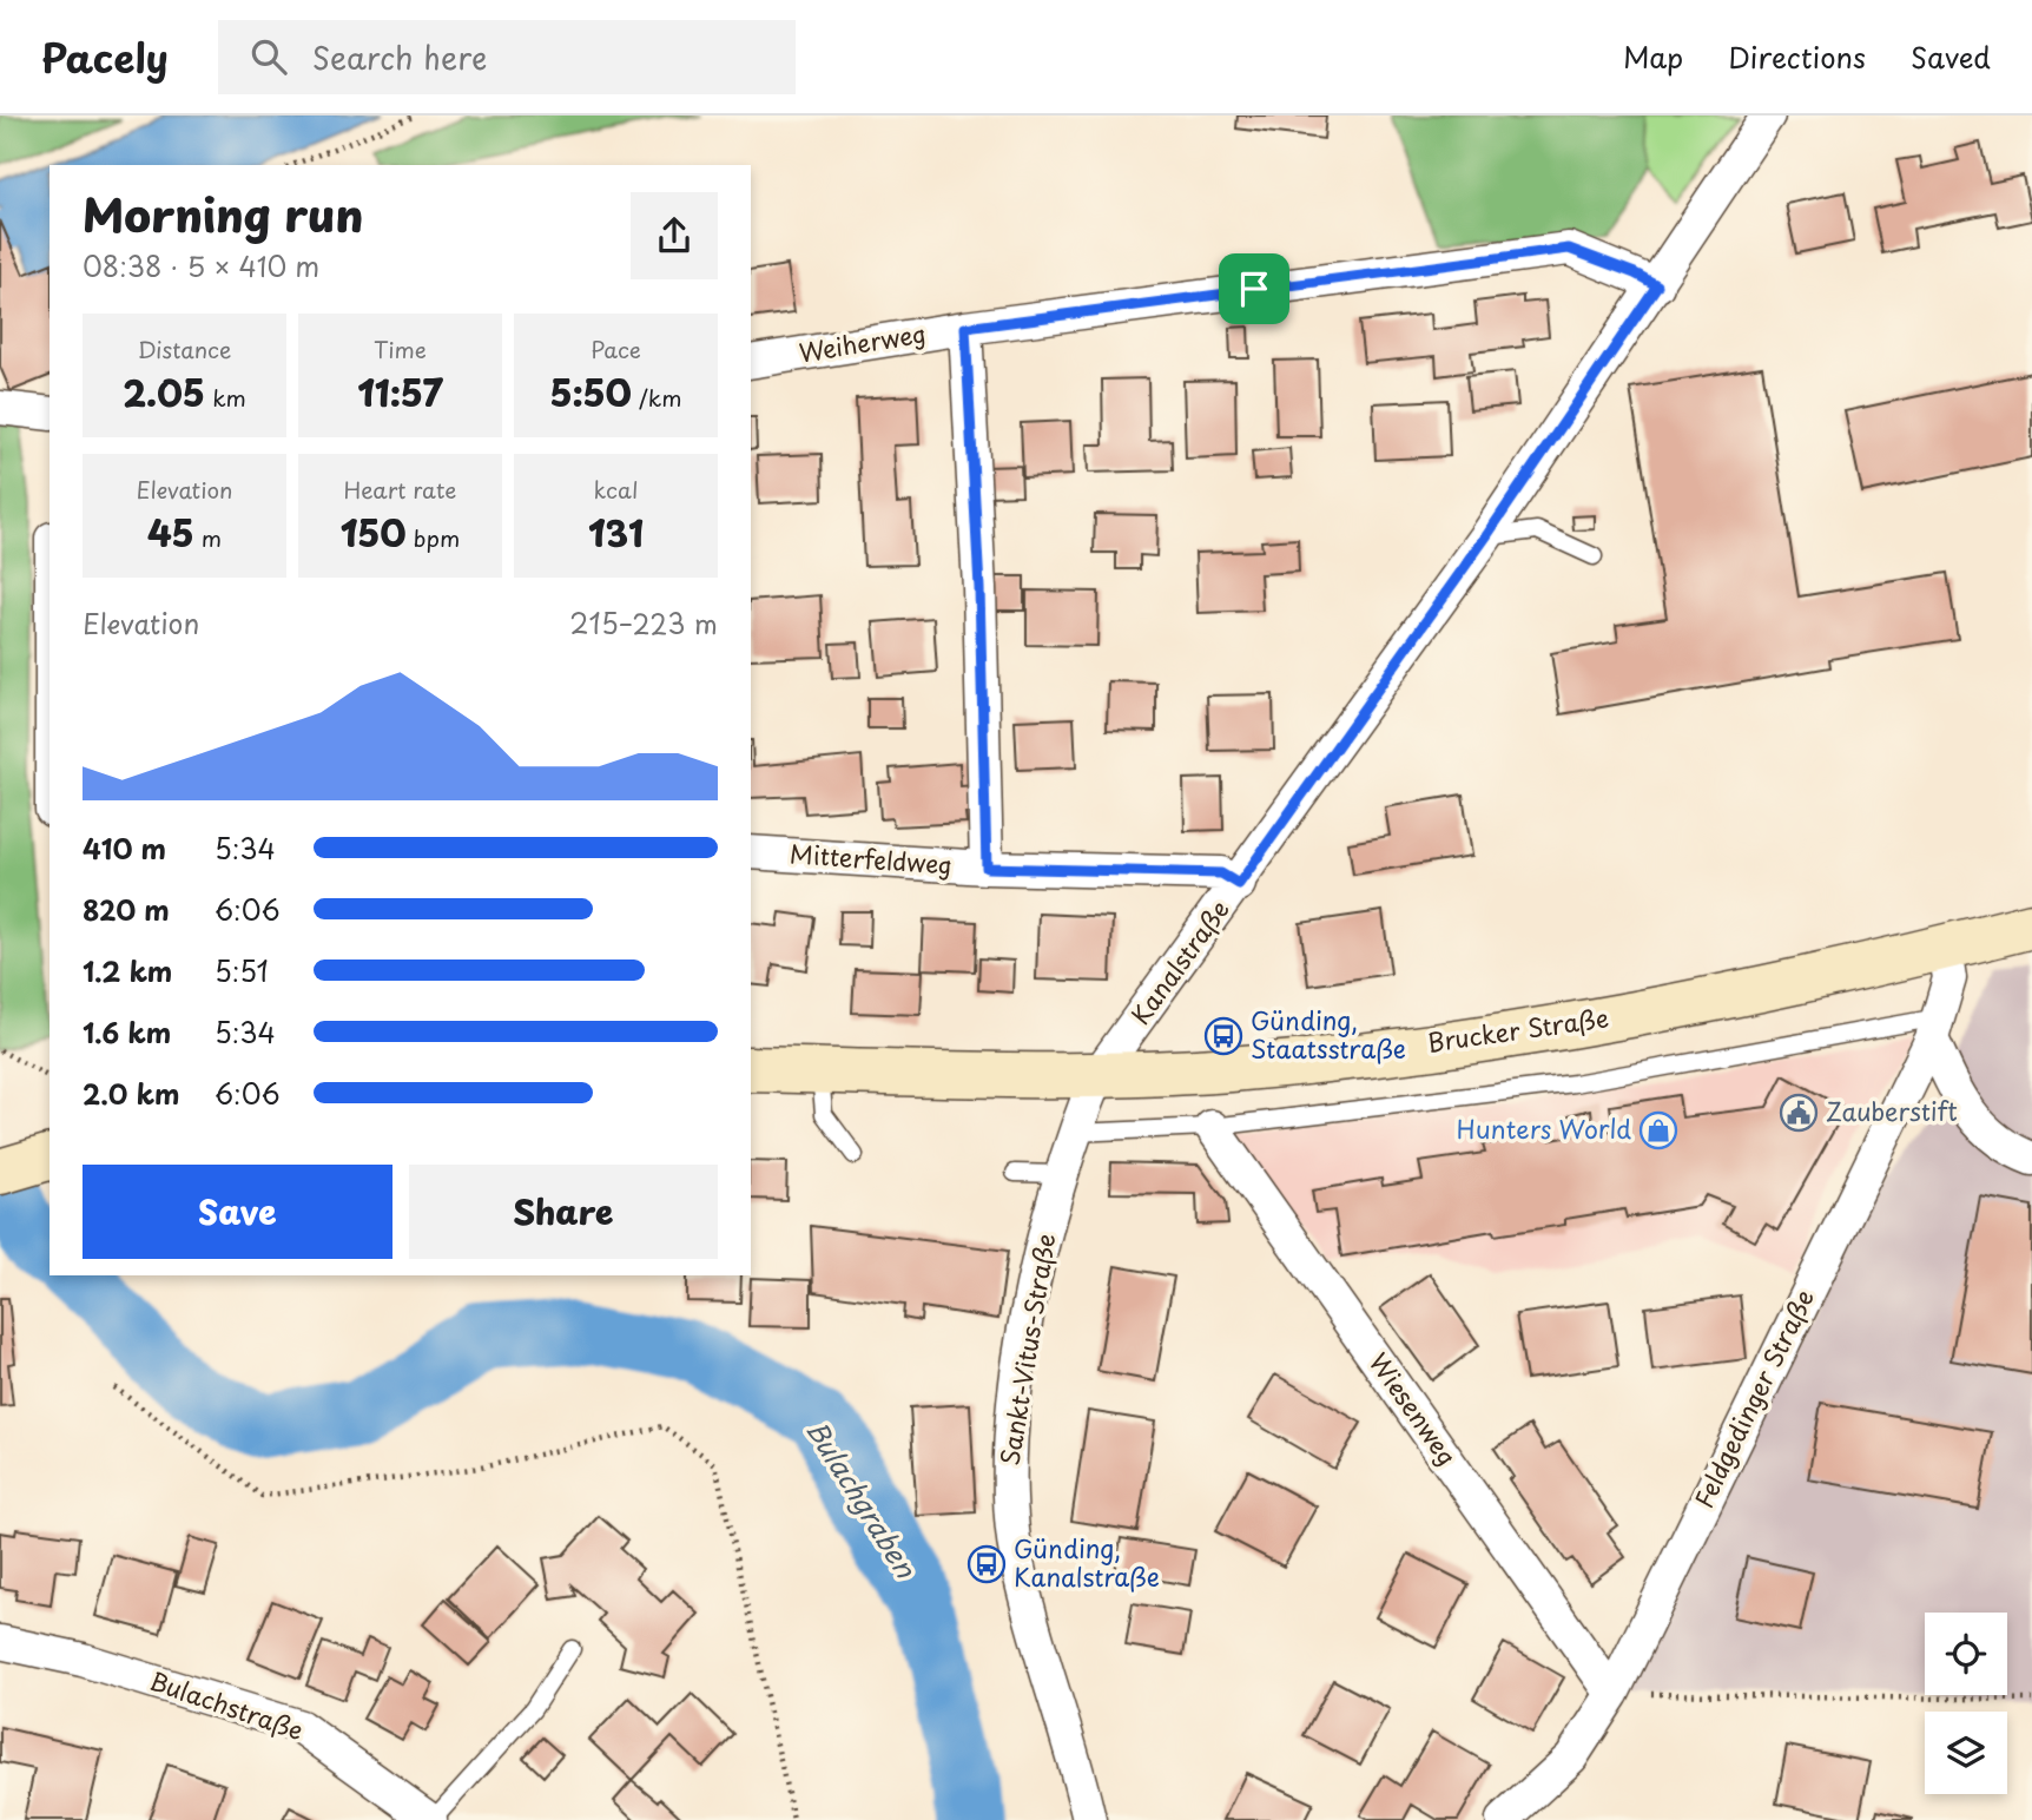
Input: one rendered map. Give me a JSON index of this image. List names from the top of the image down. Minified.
{"streets":{"main road":["Brucker Straße"],"street":["Weiherweg","Mitterfeldweg","Kanalstraße","Sankt-Vitus-Straße","Feldgedinger Straße","Wiesenweg","Bulachstraße"]},"crossings":[["Weiherweg","Kanalstraße"],["Mitterfeldweg","Kanalstraße"],["Kanalstraße","Brucker Straße"],["Kanalstraße","Sankt-Vitus-Straße"],["Brucker Straße","Sankt-Vitus-Straße"],["Brucker Straße","Feldgedinger Straße"],["Feldgedinger Straße","Wiesenweg"]],"water":["Bulachgraben"],"places":{"bus stop":["Günding, Staatsstraße","Günding, Kanalstraße"],"public building":["Zauberstift"],"shop":["Hunters World"]},"page":{"header":"Pacely","search":"Search here","nav":["Map","Directions","Saved"],"heading":["Morning run","08:38 · 5 × 410 m"],"stats":[["Distance","2.05 km"],["Time","11:57"],["Pace","5:50 /km"],["Elevation","45 m"],["Heart rate","150 bpm"],["kcal","131"]],"chart":["Elevation","215–223 m"],"list":[{"name":"410 m","note":"5:34"},{"name":"820 m","note":"6:06"},{"name":"1.2 km","note":"5:51"},{"name":"1.6 km","note":"5:34"},{"name":"2.0 km","note":"6:06"}],"buttons":["Save","Share"]}}
